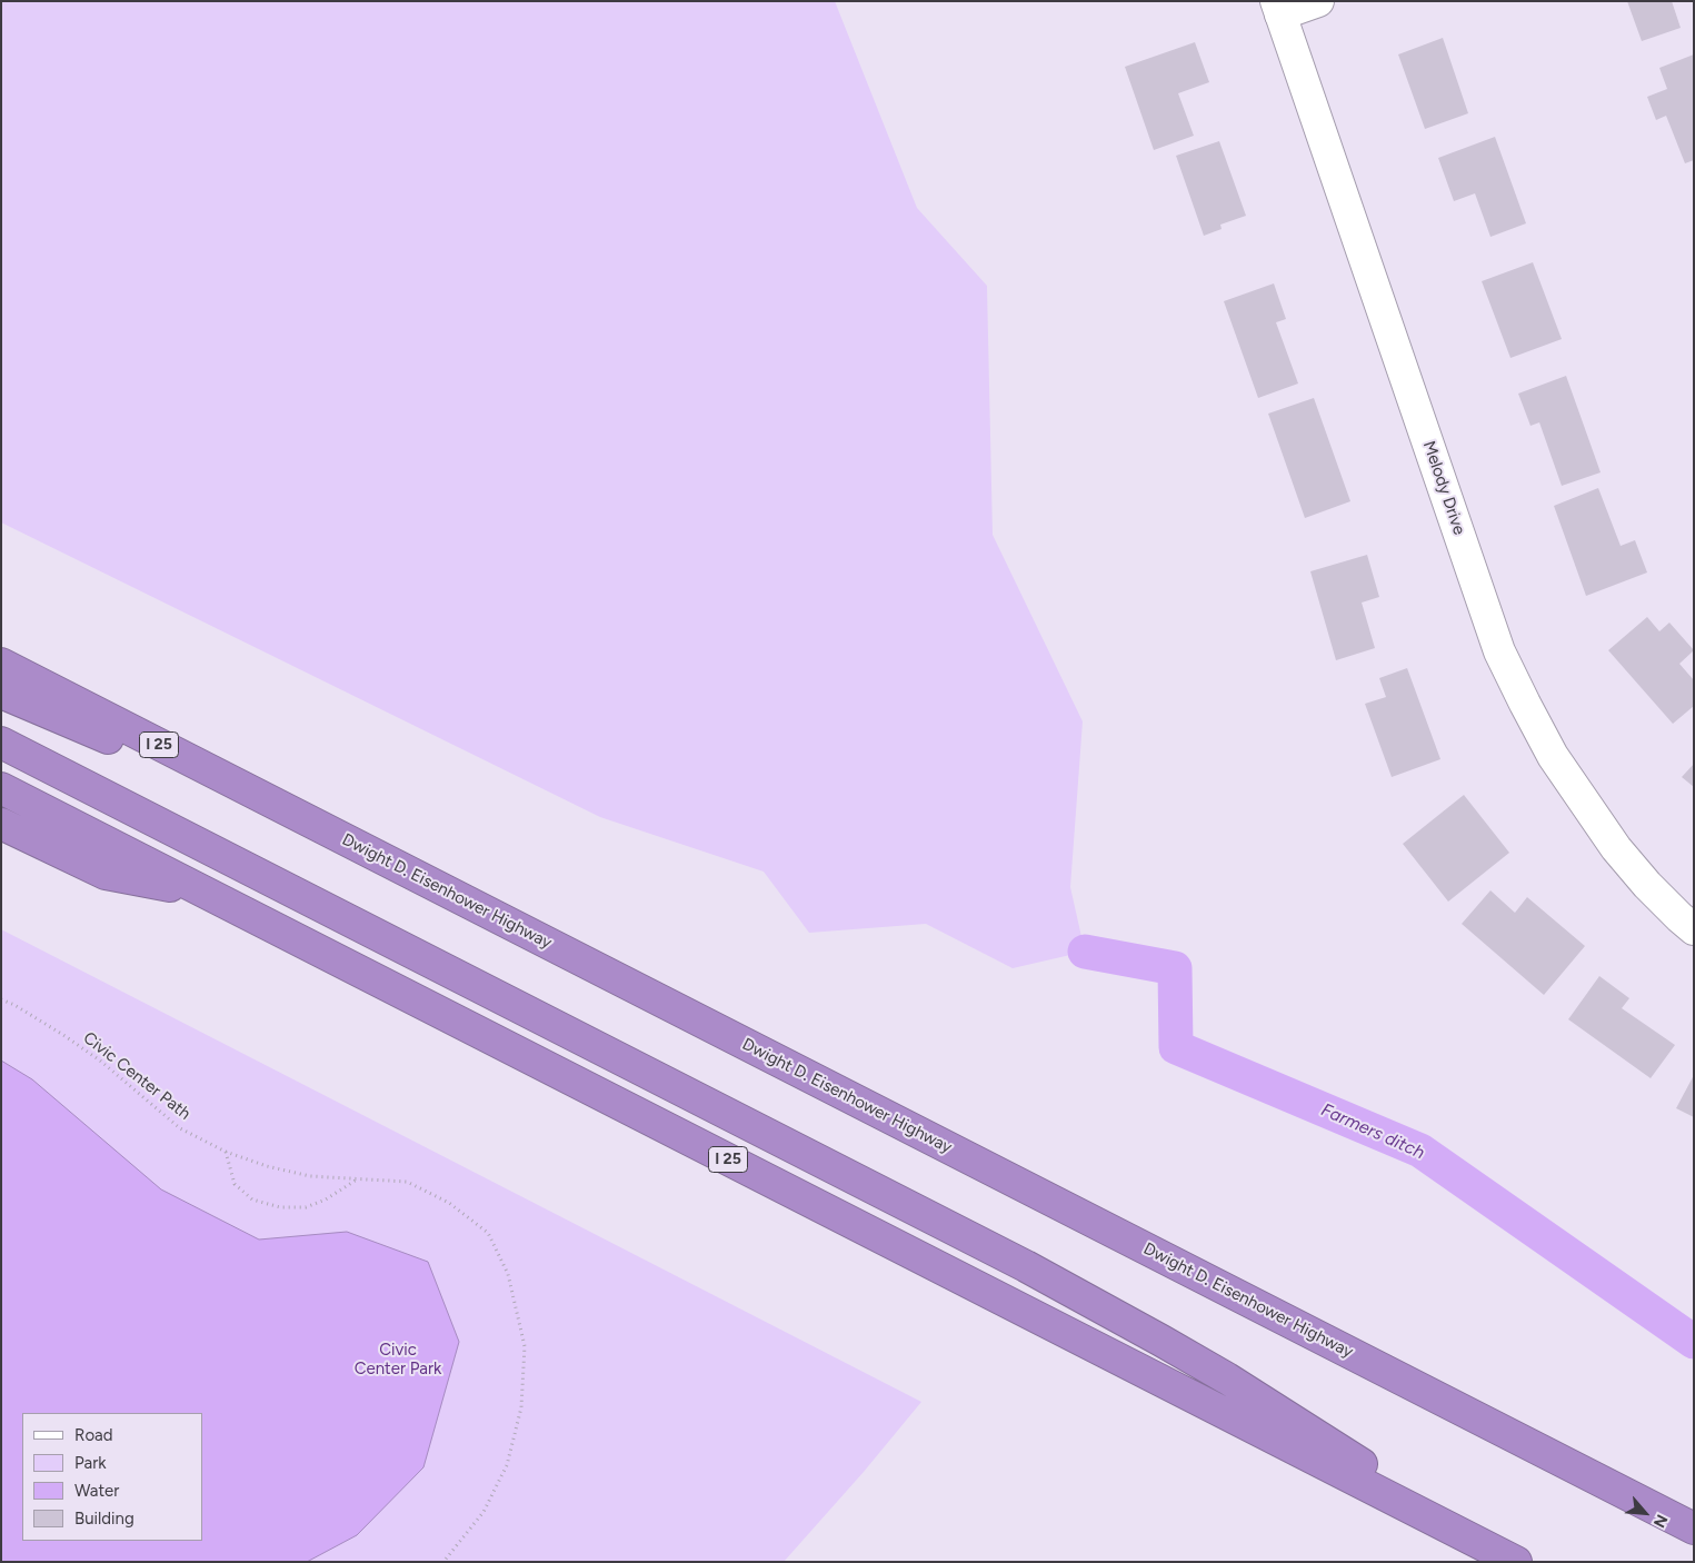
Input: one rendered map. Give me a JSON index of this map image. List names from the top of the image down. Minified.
{"streets":{"highway":["I 25","Dwight D. Eisenhower Highway"],"street":["Melody Drive"],"path":["Civic Center Path"]},"water":["Farmers ditch"],"parks":["Civic Center Park"],"legend":["Road","Park","Water","Building"],"north":"bottom right"}
